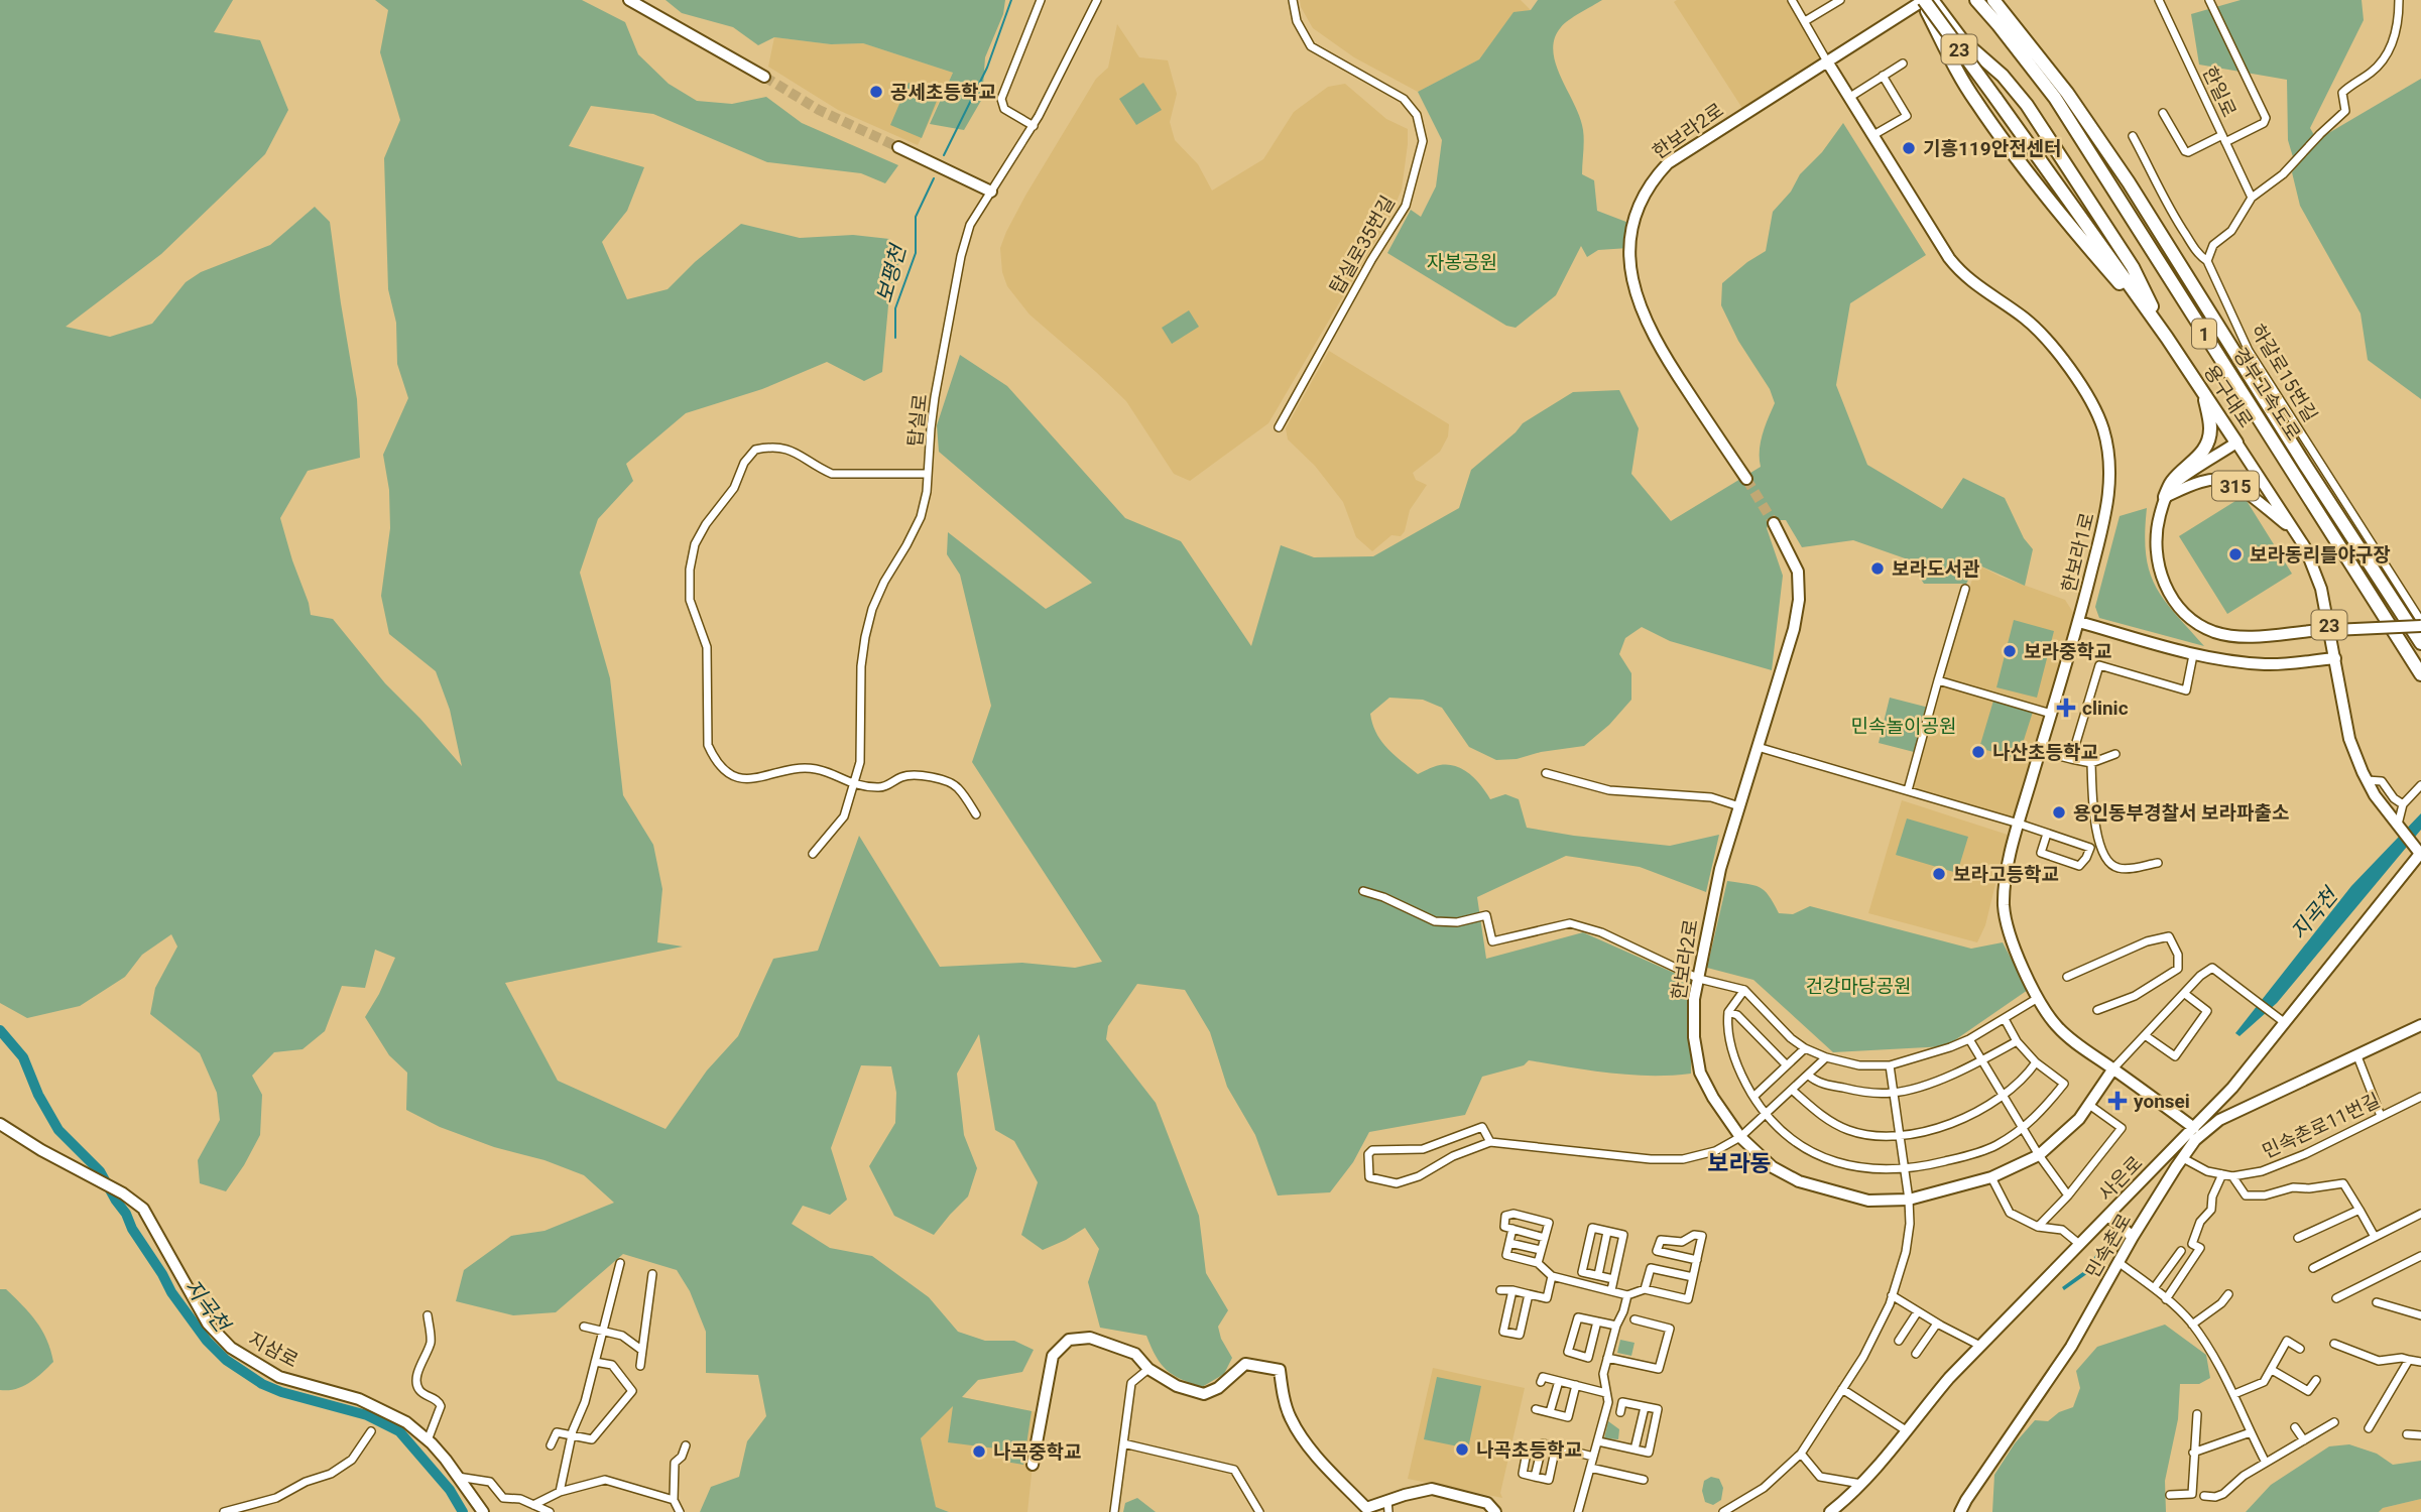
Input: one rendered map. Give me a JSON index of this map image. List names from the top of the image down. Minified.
{"streets":{"highway":["23","1","경부고속도로","용구대로","315"],"street":["한일로","한보라2로","탑실로35번길","하갈로15번길","탑실로","한보라1로","민속촌로11번길","사은로","민속촌로","지삼로"]},"crossings":[["23","용구대로"],["23","사은로"],["한보라2로","용구대로"],["한보라2로","한보라1로"],["하갈로15번길","315"],["용구대로","315"],["한보라1로","사은로"],["민속촌로11번길","민속촌로"]],"districts":["보라동"],"water":["보평천","지곡천"],"parks":["자봉공원","민속놀이공원","건강마당공원"],"places":{"other":["공세초등학교","기흥119안전센터","보라동리틀야구장","보라도서관","보라중학교","나산초등학교","용인동부경찰서 보라파출소","보라고등학교","나곡초등학교","나곡중학교"],"health":["clinic","yonsei"]}}
